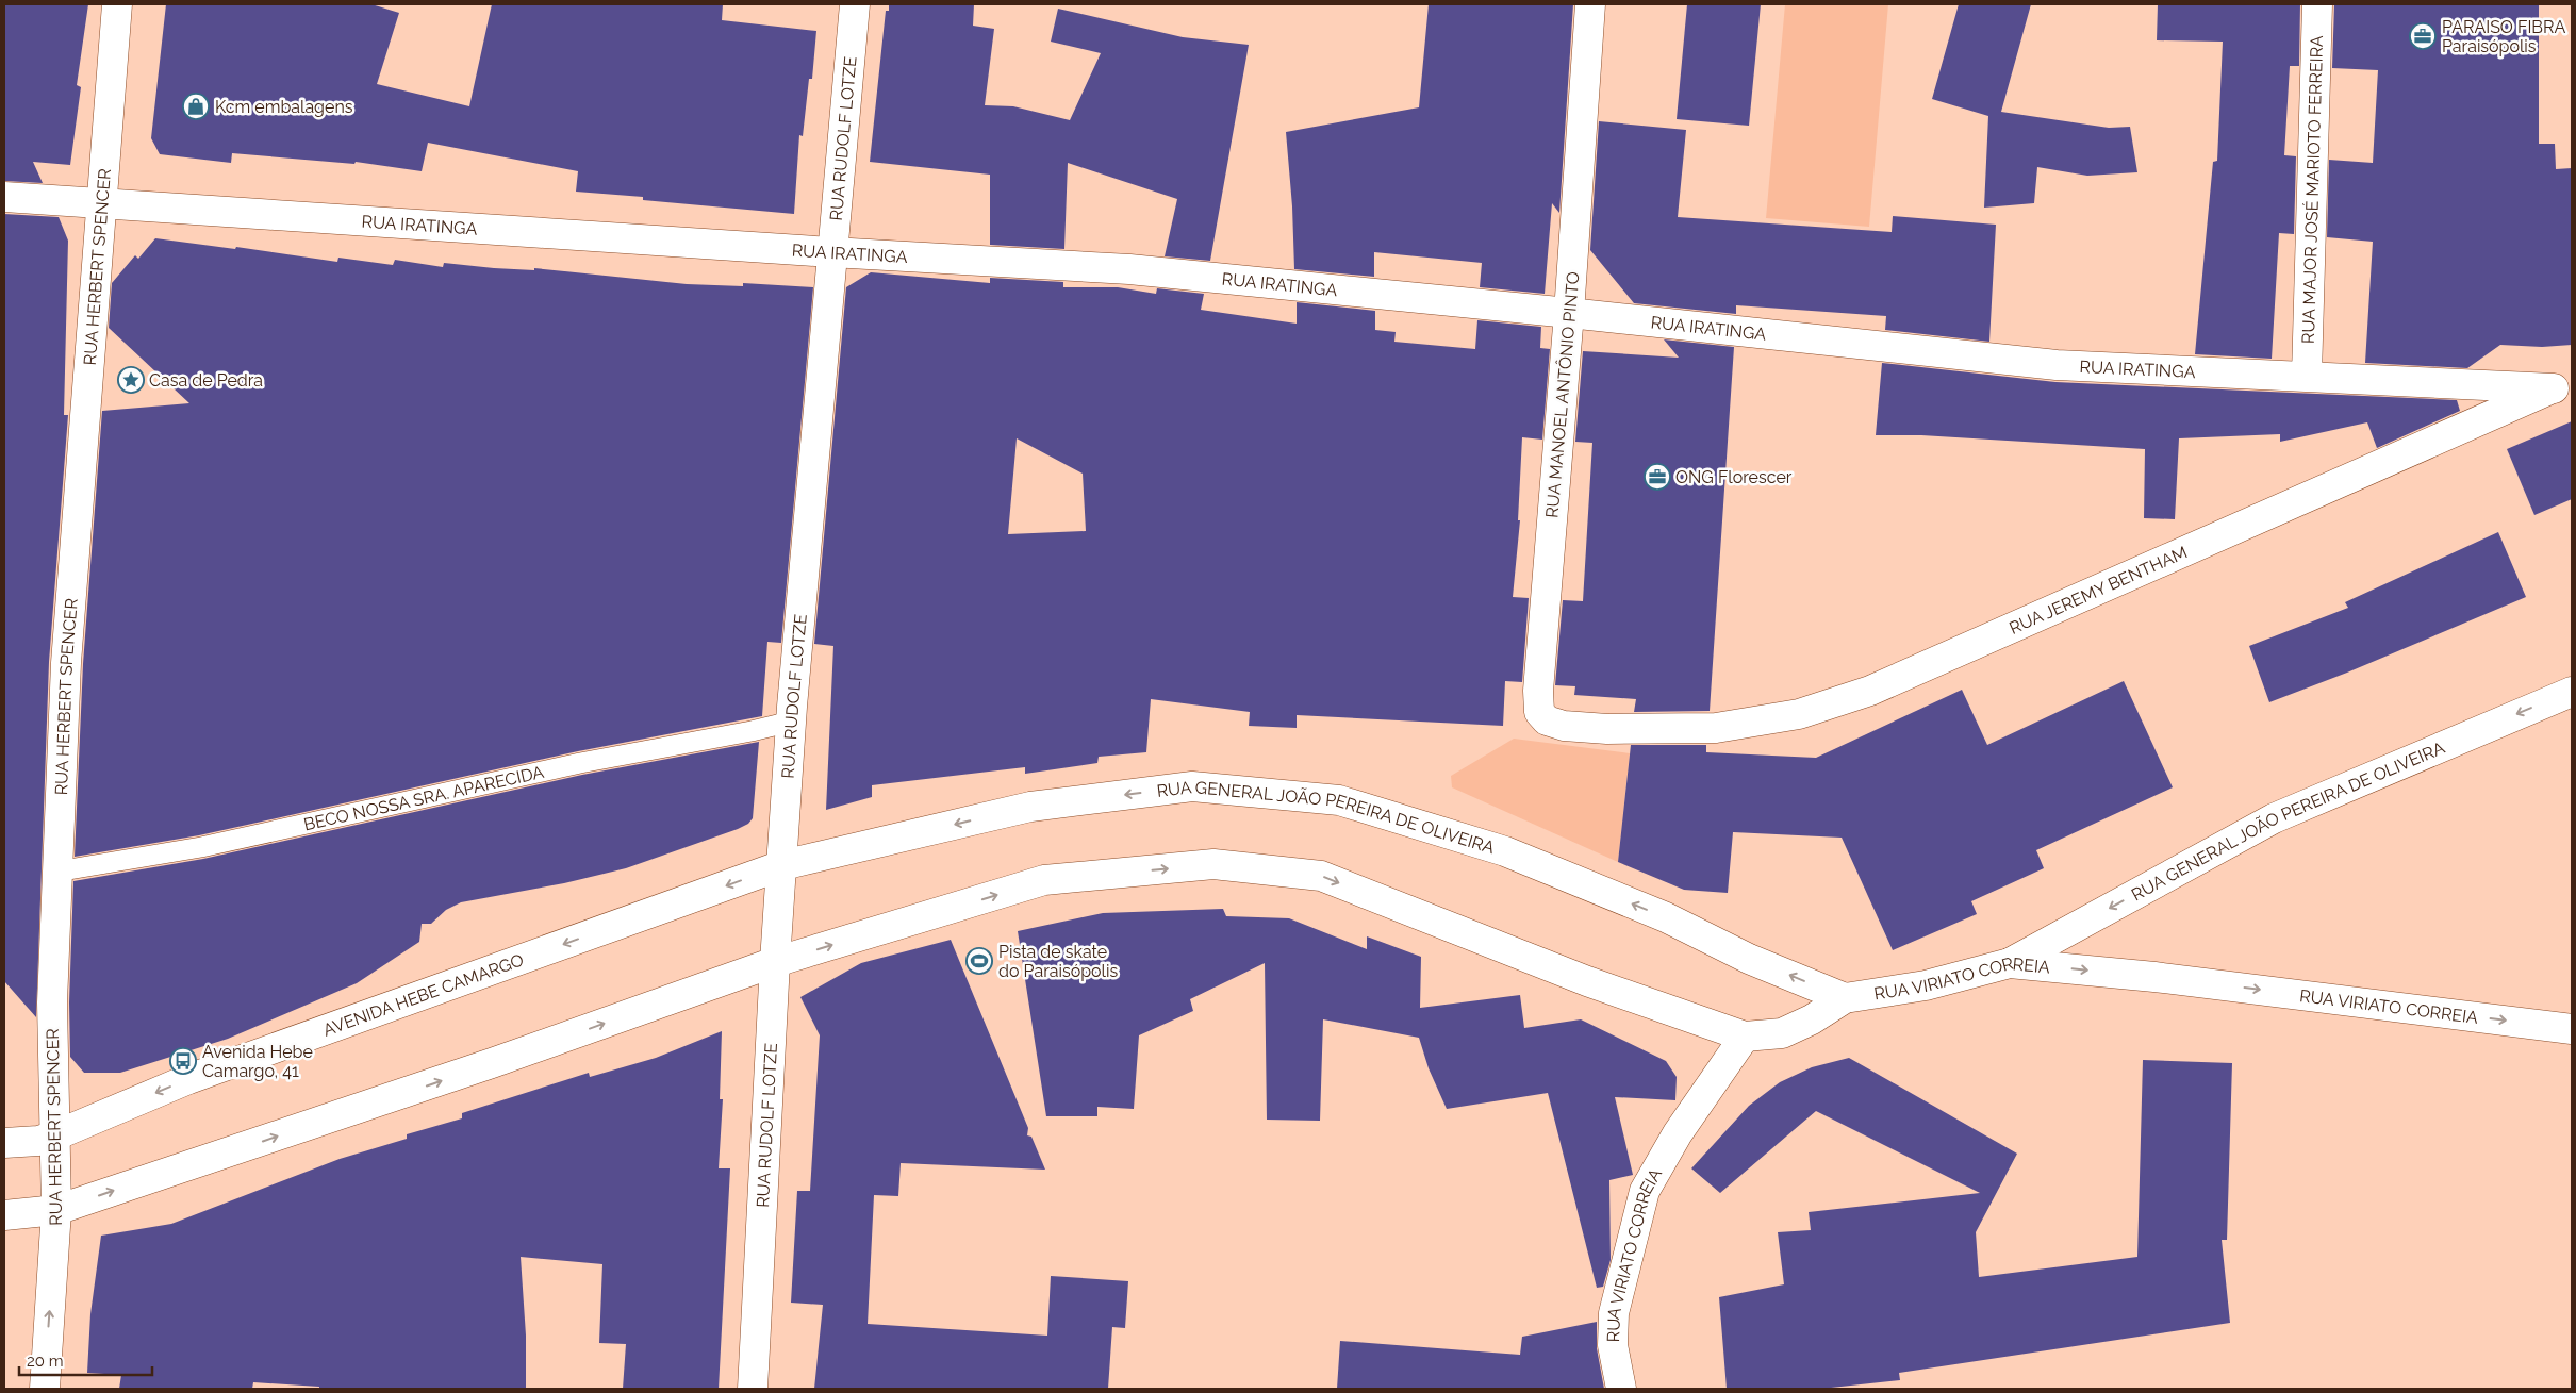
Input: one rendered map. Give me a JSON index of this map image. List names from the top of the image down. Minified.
{"streets":{"street":["RUA RUDOLF LOTZE","RUA MAJOR JOSÉ MARIOTO FERREIRA","RUA IRATINGA","RUA HERBERT SPENCER","RUA MANOEL ANTÔNIO PINTO","RUA JEREMY BENTHAM","RUA GENERAL JOÃO PEREIRA DE OLIVEIRA","RUA VIRIATO CORREIA","AVENIDA HEBE CAMARGO"],"lane":["BECO NOSSA SRA. APARECIDA"]},"crossings":[["RUA RUDOLF LOTZE","RUA IRATINGA"],["RUA RUDOLF LOTZE","BECO NOSSA SRA. APARECIDA"],["RUA RUDOLF LOTZE","RUA GENERAL JOÃO PEREIRA DE OLIVEIRA"],["RUA RUDOLF LOTZE","AVENIDA HEBE CAMARGO"],["RUA MAJOR JOSÉ MARIOTO FERREIRA","RUA IRATINGA"],["RUA IRATINGA","RUA HERBERT SPENCER"],["RUA IRATINGA","RUA MANOEL ANTÔNIO PINTO"],["RUA IRATINGA","RUA JEREMY BENTHAM"],["RUA HERBERT SPENCER","BECO NOSSA SRA. APARECIDA"],["RUA HERBERT SPENCER","AVENIDA HEBE CAMARGO"],["RUA MANOEL ANTÔNIO PINTO","RUA JEREMY BENTHAM"],["RUA GENERAL JOÃO PEREIRA DE OLIVEIRA","RUA VIRIATO CORREIA"],["RUA GENERAL JOÃO PEREIRA DE OLIVEIRA","AVENIDA HEBE CAMARGO"]],"one_way":["RUA VIRIATO CORREIA"],"places":{"office":["PARAISO FIBRA Paraisópolis","ONG Florescer"],"shop":["Kcm embalagens"],"place":["Casa de Pedra"],"sports":["Pista de skate do Paraisópolis"],"bus stop":["Avenida Hebe Camargo, 41"]},"scale_bar":"20 m"}
